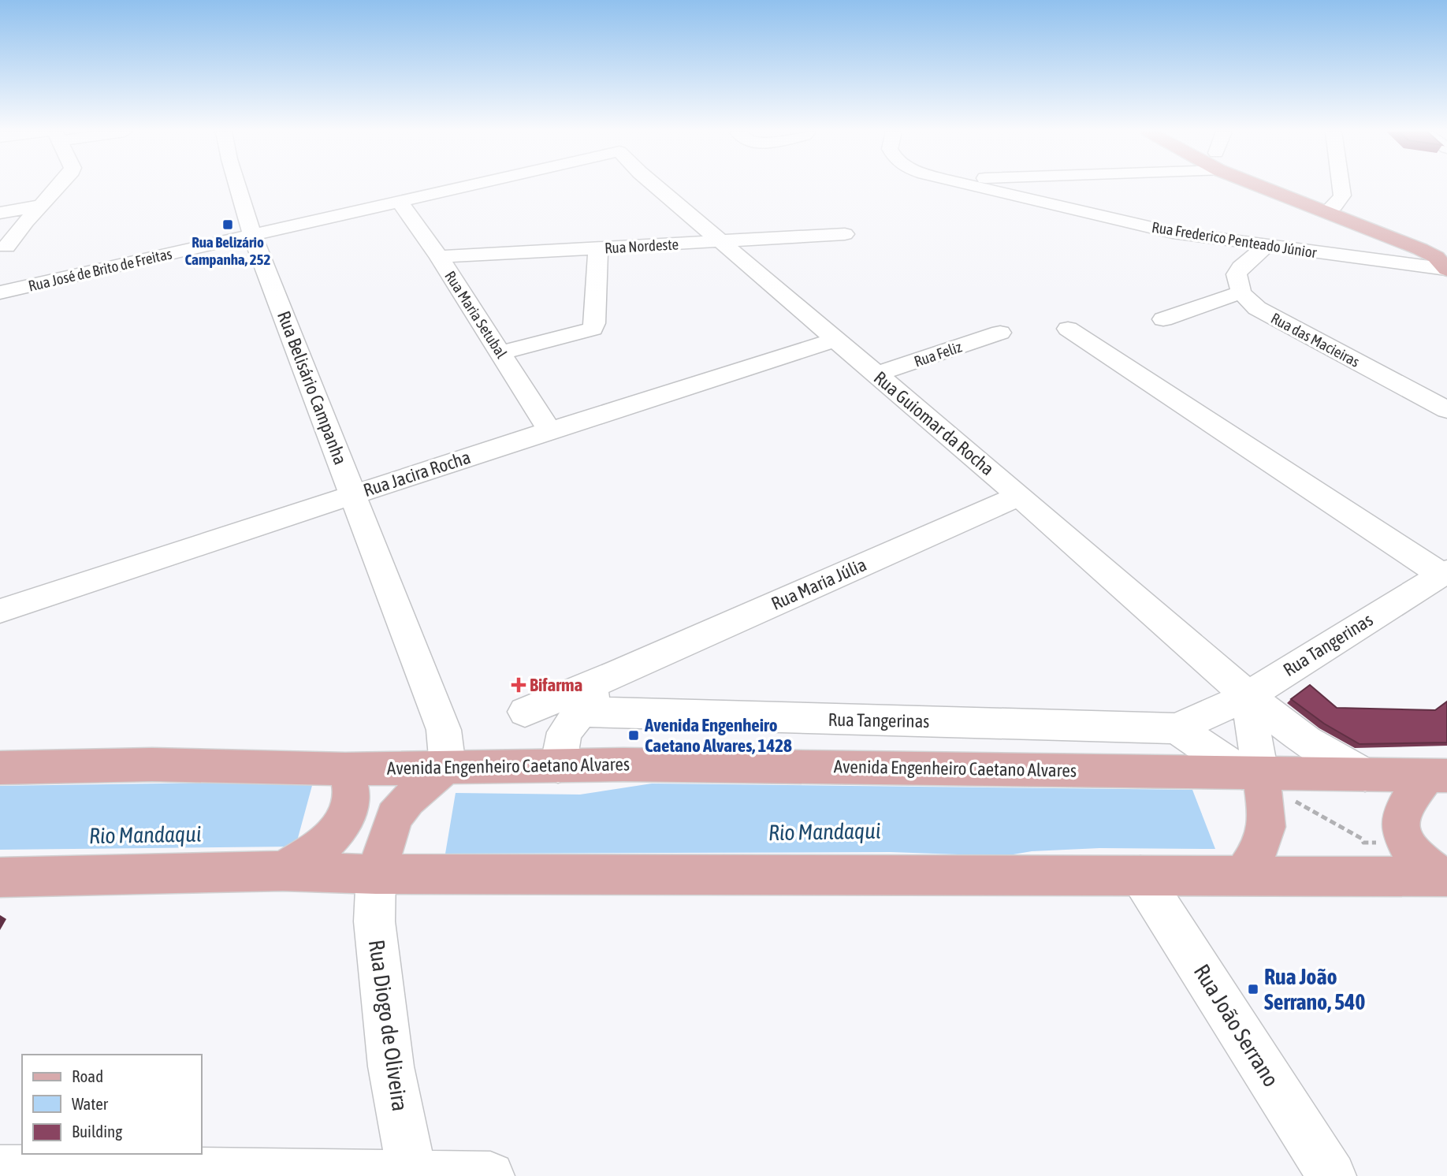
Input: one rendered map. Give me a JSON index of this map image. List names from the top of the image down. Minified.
{"streets":{"main road":["Avenida Engenheiro Caetano Alvares"],"street":["Rua Frederico Penteado Júnior","Rua Nordeste","Rua José de Brito de Freitas","Rua Maria Setubal","Rua das Macieiras","Rua Feliz","Rua Belisário Campanha","Rua Guiomar da Rocha","Rua Jacira Rocha","Rua Maria Júlia","Rua Tangerinas","Rua Diogo de Oliveira","Rua João Serrano"]},"crossings":[["Rua Nordeste","Rua Maria Setubal"],["Rua Nordeste","Rua Guiomar da Rocha"],["Rua José de Brito de Freitas","Rua Maria Setubal"],["Rua José de Brito de Freitas","Rua Belisário Campanha"],["Rua Maria Setubal","Rua Jacira Rocha"],["Rua Feliz","Rua Guiomar da Rocha"],["Rua Belisário Campanha","Rua Jacira Rocha"],["Rua Belisário Campanha","Avenida Engenheiro Caetano Alvares"],["Rua Guiomar da Rocha","Rua Jacira Rocha"],["Rua Guiomar da Rocha","Rua Maria Júlia"],["Rua Guiomar da Rocha","Rua Tangerinas"],["Rua Guiomar da Rocha","Avenida Engenheiro Caetano Alvares"],["Rua Maria Júlia","Rua Tangerinas"],["Rua Maria Júlia","Avenida Engenheiro Caetano Alvares"]],"water":["Rio Mandaqui"],"places":{"transit":["Rua Belizário Campanha, 252","Avenida Engenheiro Caetano Alvares, 1428","Rua João Serrano, 540"],"health":["Bifarma"]},"legend":["Road","Water","Building"]}
